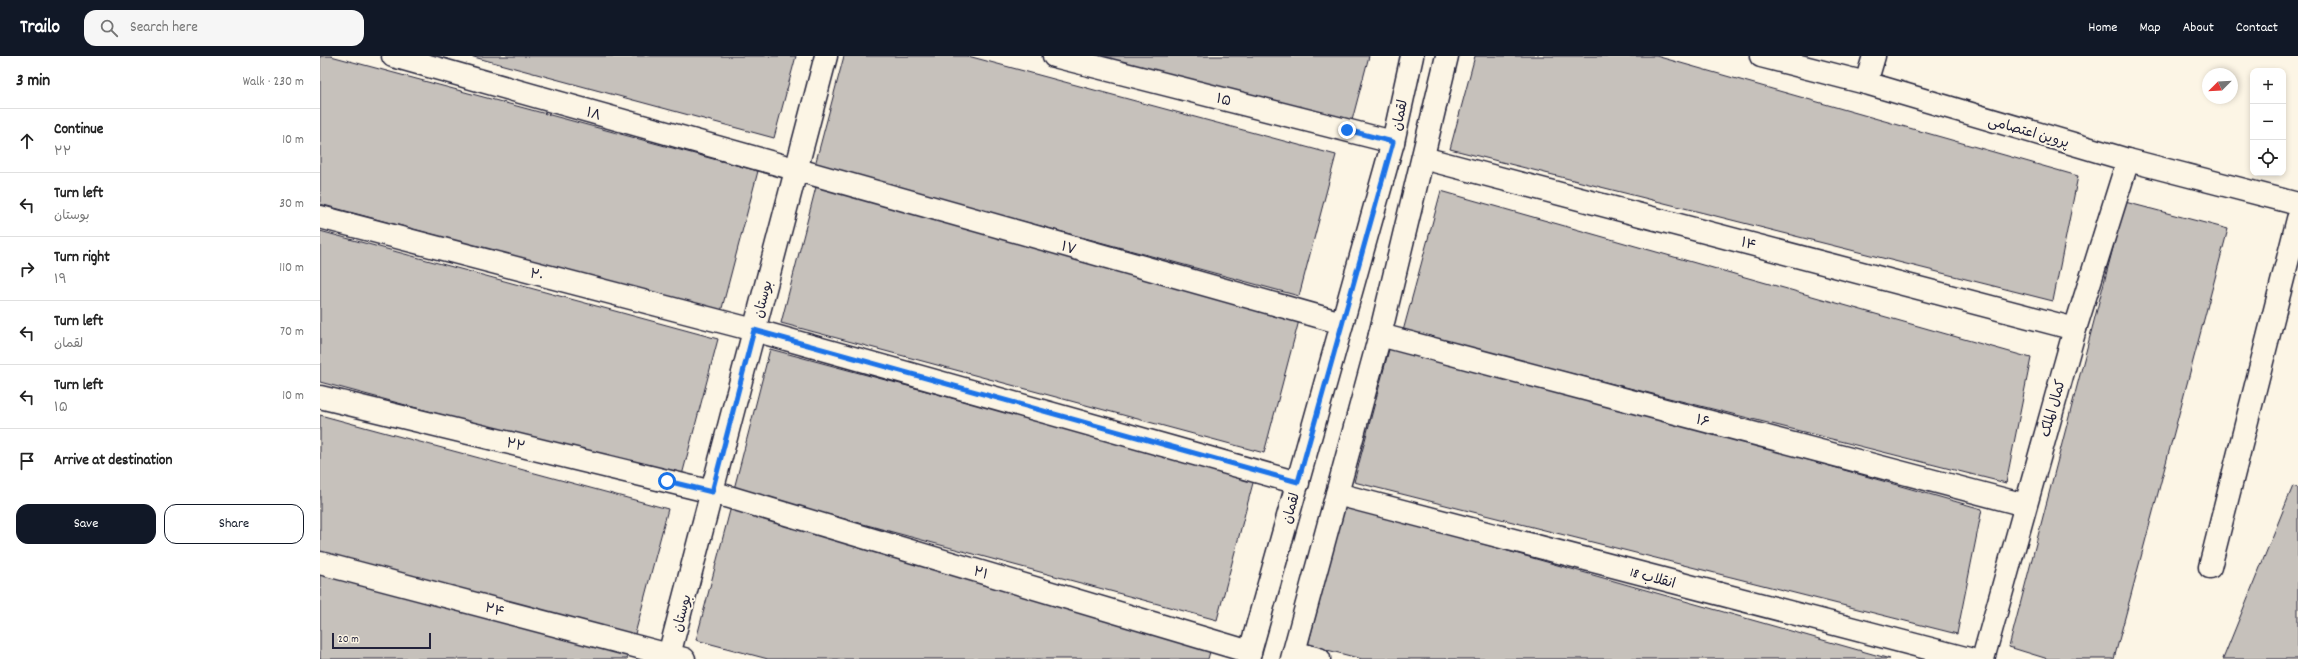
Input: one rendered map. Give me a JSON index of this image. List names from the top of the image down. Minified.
{"streets":{"street":["۱۵","۱۸","لقمان","پروین اعتصامی","۱۴","۱۷","۲۰","بوستان","کمال الملک","۱۶","۲۲","۲۱","انقلاب 18","۲۴"]},"crossings":[["۱۵","لقمان"],["۱۸","۱۷"],["۱۸","بوستان"],["لقمان","۱۷"],["لقمان","۲۰"],["لقمان","۲۱"],["پروین اعتصامی","کمال الملک"],["۱۴","کمال الملک"],["۱۷","بوستان"],["۲۰","بوستان"],["بوستان","۲۲"],["بوستان","۲۱"],["بوستان","۲۴"],["کمال الملک","۱۶"],["۲۲","۲۱"]],"scale_bar":"20 m","north":"bottom left","page":{"header":"Trailo","search":"Search here","nav":["Home","Map","About","Contact"],"heading":["3 min","Walk · 230 m"],"map_buttons":["+","−"],"list":[["Continue","۲۲","10 m"],["Turn left","بوستان","30 m"],["Turn right","۱۹","110 m"],["Turn left","لقمان","70 m"],["Turn left","۱۵","10 m"],"Arrive at destination"],"buttons":["Save","Share"],"scale":"20 m"}}
